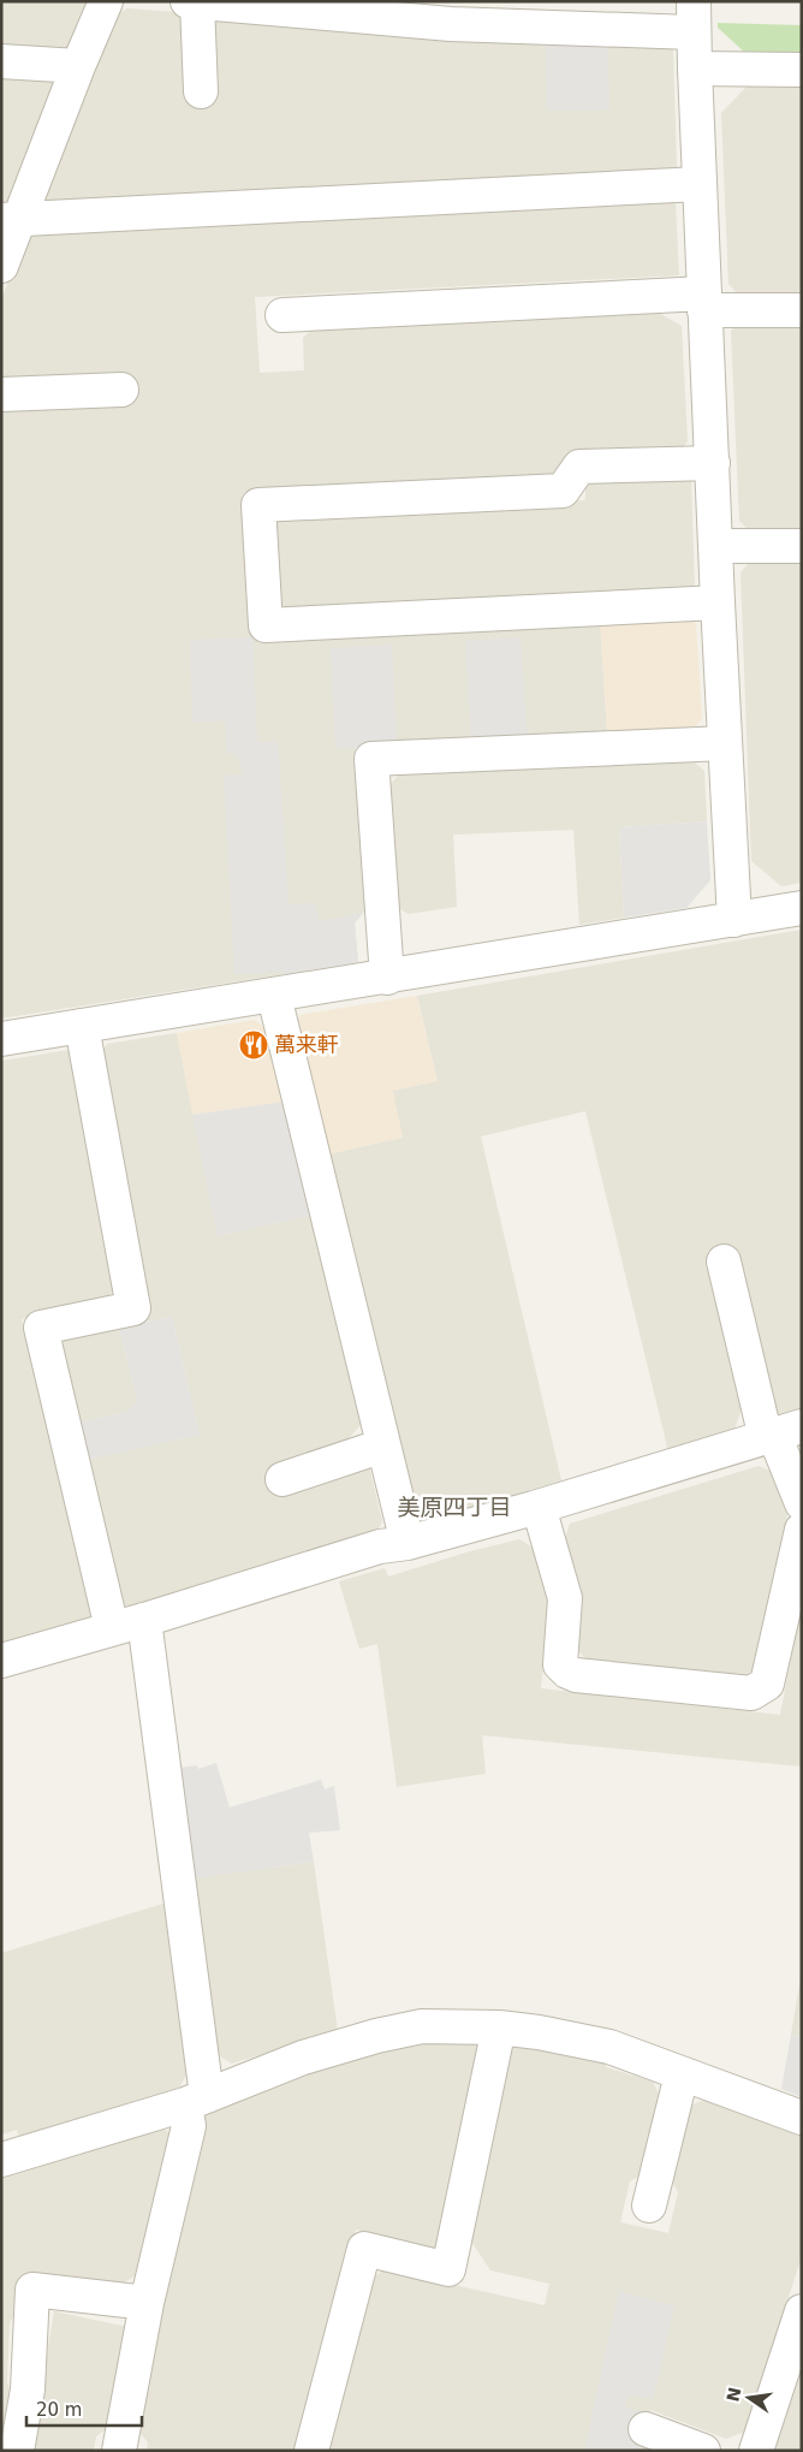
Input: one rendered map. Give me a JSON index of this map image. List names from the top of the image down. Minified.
{"districts":["美原四丁目"],"places":{"restaurant":["萬来軒"]},"scale_bar":"20 m","north":"left"}
